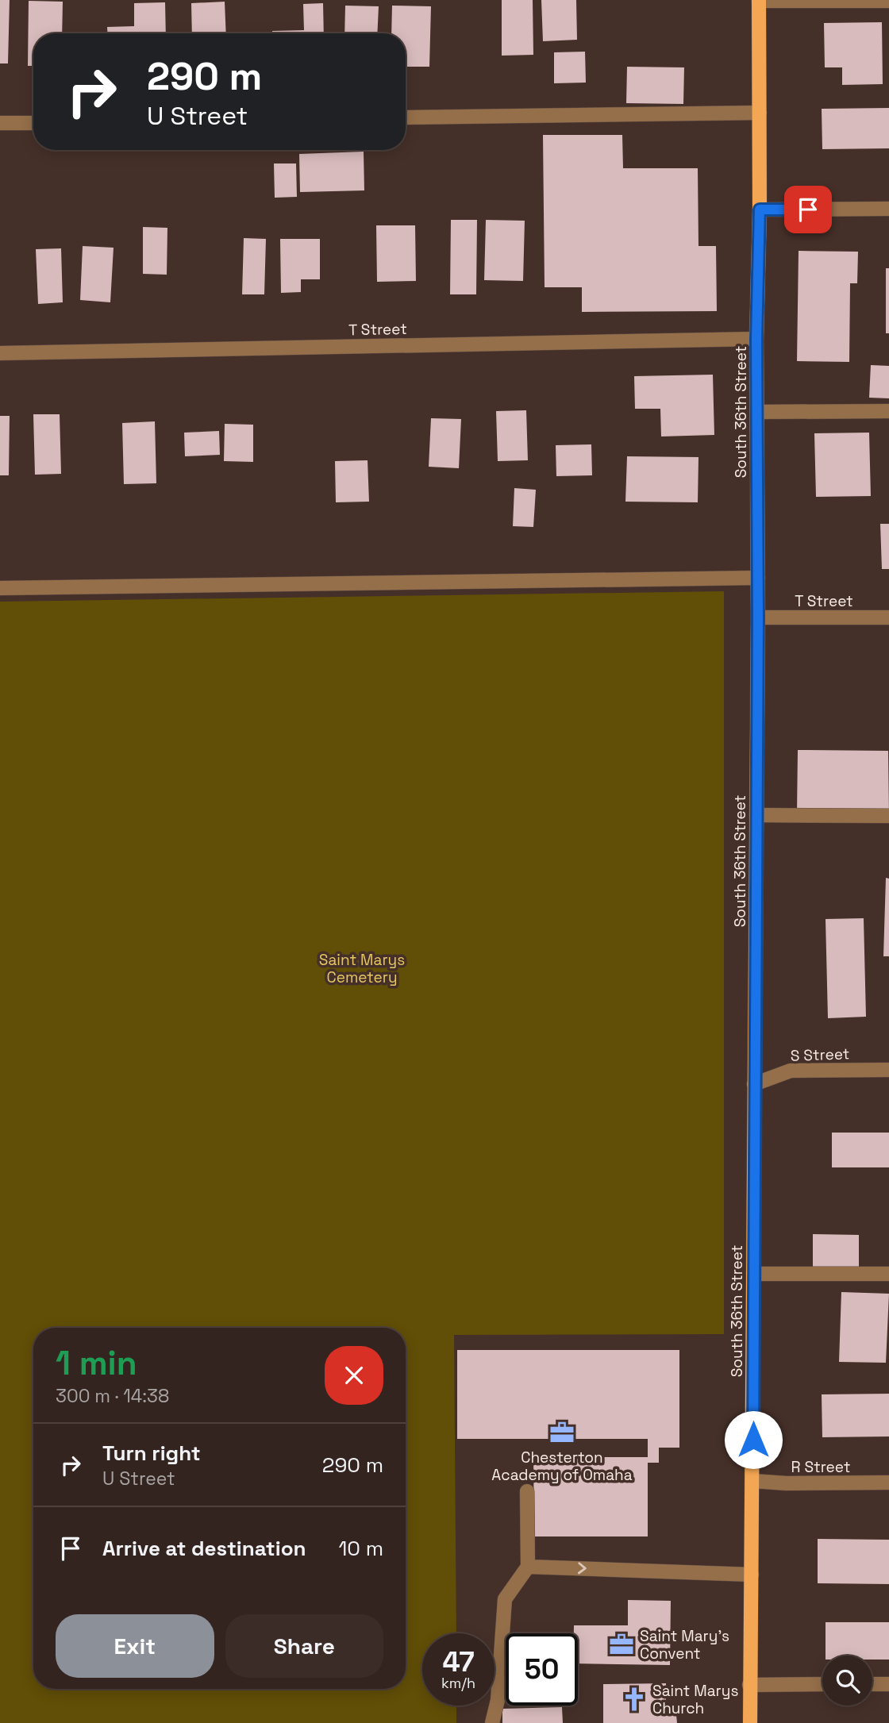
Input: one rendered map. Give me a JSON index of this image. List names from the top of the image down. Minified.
{"streets":{"main road":["South 36th Street"],"street":["T Street","S Street","R Street"]},"crossings":[["T Street","South 36th Street"],["South 36th Street","S Street"],["South 36th Street","R Street"]],"parks":["Saint Marys Cemetery"],"places":{"office":["Chesterton Academy of Omaha","Saint Mary's Convent"],"church":["Saint Marys Church"]},"page":{"turn":["290 m","U Street"],"heading":["1 min","300 m · 14:38"],"list":[{"name":"Turn right","note":"U Street","value":"290 m"},{"name":"Arrive at destination","value":"10 m"}],"buttons":["Exit","Share"],"speed":"47 km/h","limit":"50"}}
